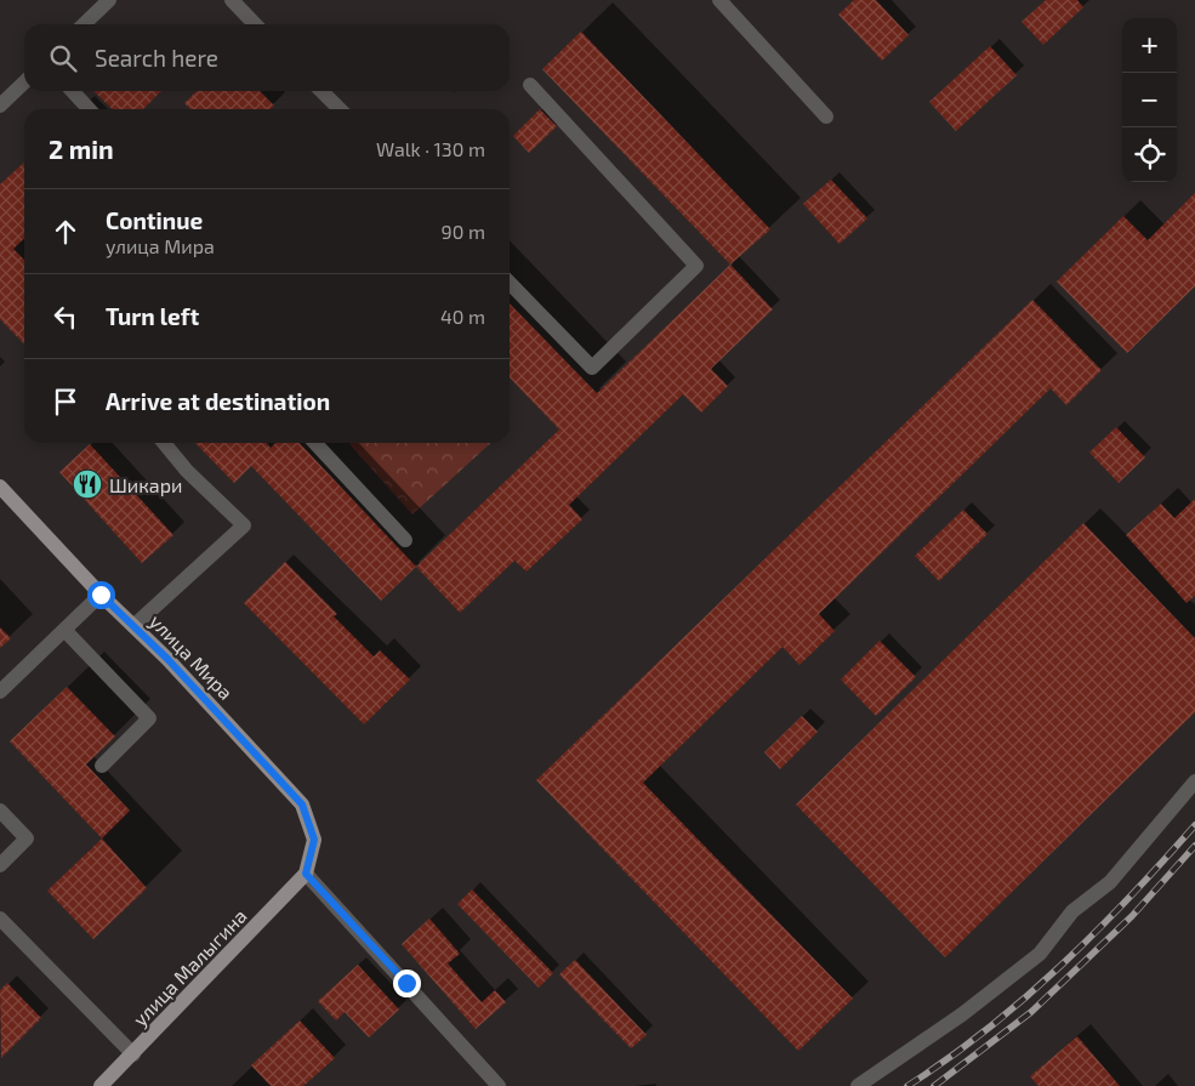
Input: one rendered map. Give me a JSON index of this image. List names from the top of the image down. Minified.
{"streets":{"main road":["улица Мира","улица Малыгина"]},"crossings":[["улица Мира","улица Малыгина"]],"places":{"restaurant":["Шикари"]},"page":{"map_buttons":["+","−"],"search":"Search here","heading":["2 min","Walk · 130 m"],"list":[["Continue","улица Мира","90 m"],["Turn left","40 m"],"Arrive at destination"]}}
